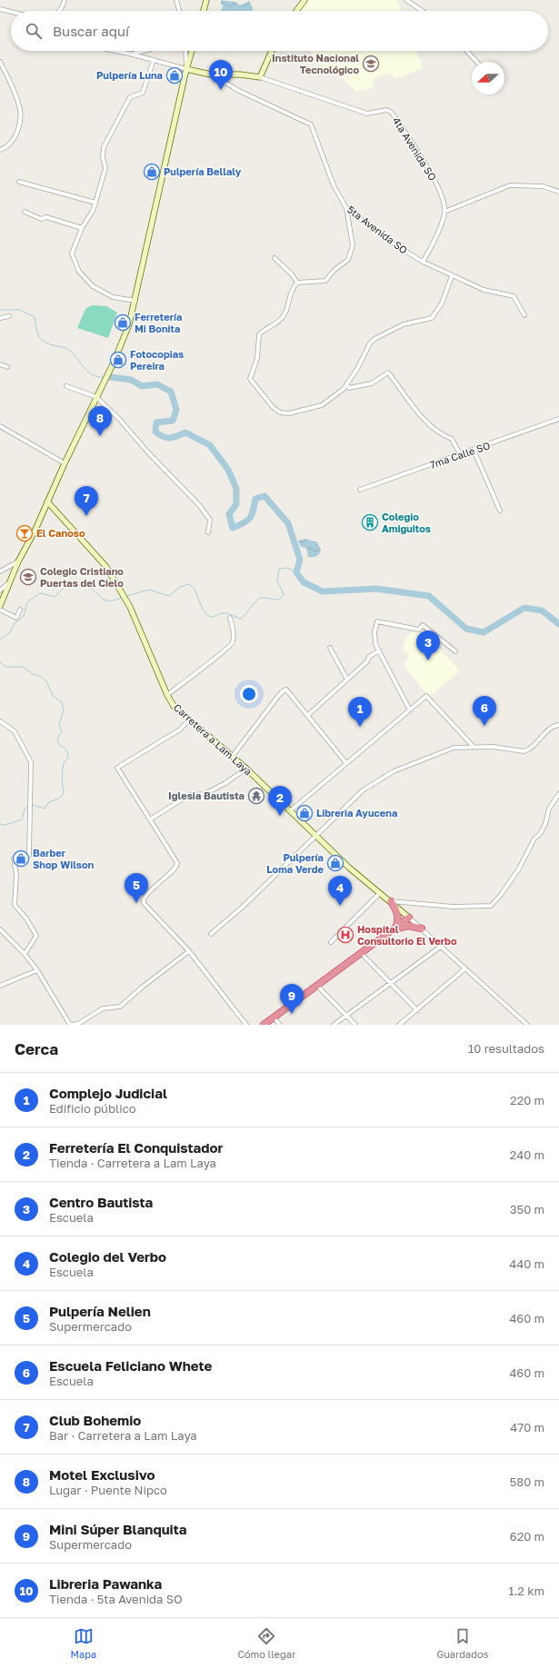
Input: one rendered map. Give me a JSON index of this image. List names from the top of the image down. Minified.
{"streets":{"main road":["4ta Avenida SO","Carretera a Lam Laya"],"street":["5ta Avenida SO","7ma Calle SO"]},"crossings":[["4ta Avenida SO","5ta Avenida SO"]],"places":{"school or university":["Instituto Nacional Tecnológico","Colegio Cristiano Puertas del Cielo"],"shop":["Pulpería Luna","Pulpería Bellaly","Ferretería Mi Bonita","Fotocopias Pereira","Libreria Ayucena","Barber Shop Wilson","Pulpería Loma Verde"],"building":["Colegio Amiguitos"],"bar":["El Canoso"],"temple":["Iglesia Bautista"],"hospital":["Hospital Consultorio El Verbo"]},"north":"left","page":{"search":"Buscar aquí","pins":["10","8","7","3","6","1","2","5","4","9"],"heading":["Cerca","10 resultados"],"list":[{"mark":"1","name":"Complejo Judicial","note":"Edificio público","value":"220 m"},{"mark":"2","name":"Ferretería El Conquistador","note":"Tienda · Carretera a Lam Laya","value":"240 m"},{"mark":"3","name":"Centro Bautista","note":"Escuela","value":"350 m"},{"mark":"4","name":"Colegio del Verbo","note":"Escuela","value":"440 m"},{"mark":"5","name":"Pulpería Nelien","note":"Supermercado","value":"460 m"},{"mark":"6","name":"Escuela Feliciano Whete","note":"Escuela","value":"460 m"},{"mark":"7","name":"Club Bohemio","note":"Bar · Carretera a Lam Laya","value":"470 m"},{"mark":"8","name":"Motel Exclusivo","note":"Lugar · Puente Nipco","value":"580 m"},{"mark":"9","name":"Mini Súper Blanquita","note":"Supermercado","value":"620 m"},{"mark":"10","name":"Libreria Pawanka","note":"Tienda · 5ta Avenida SO","value":"1.2 km"}],"nav":["Mapa","Cómo llegar","Guardados"]}}
